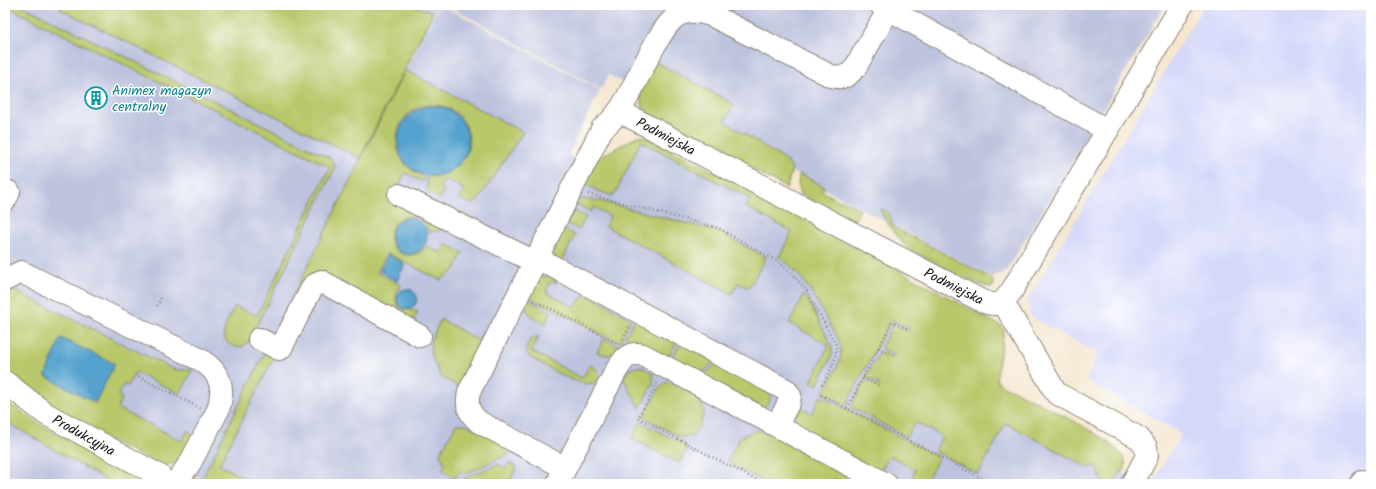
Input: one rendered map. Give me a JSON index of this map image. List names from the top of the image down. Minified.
{"streets":{"street":["Podmiejska","Produkcyjna"]},"places":{"building":["Animex magazyn centralny"]}}
